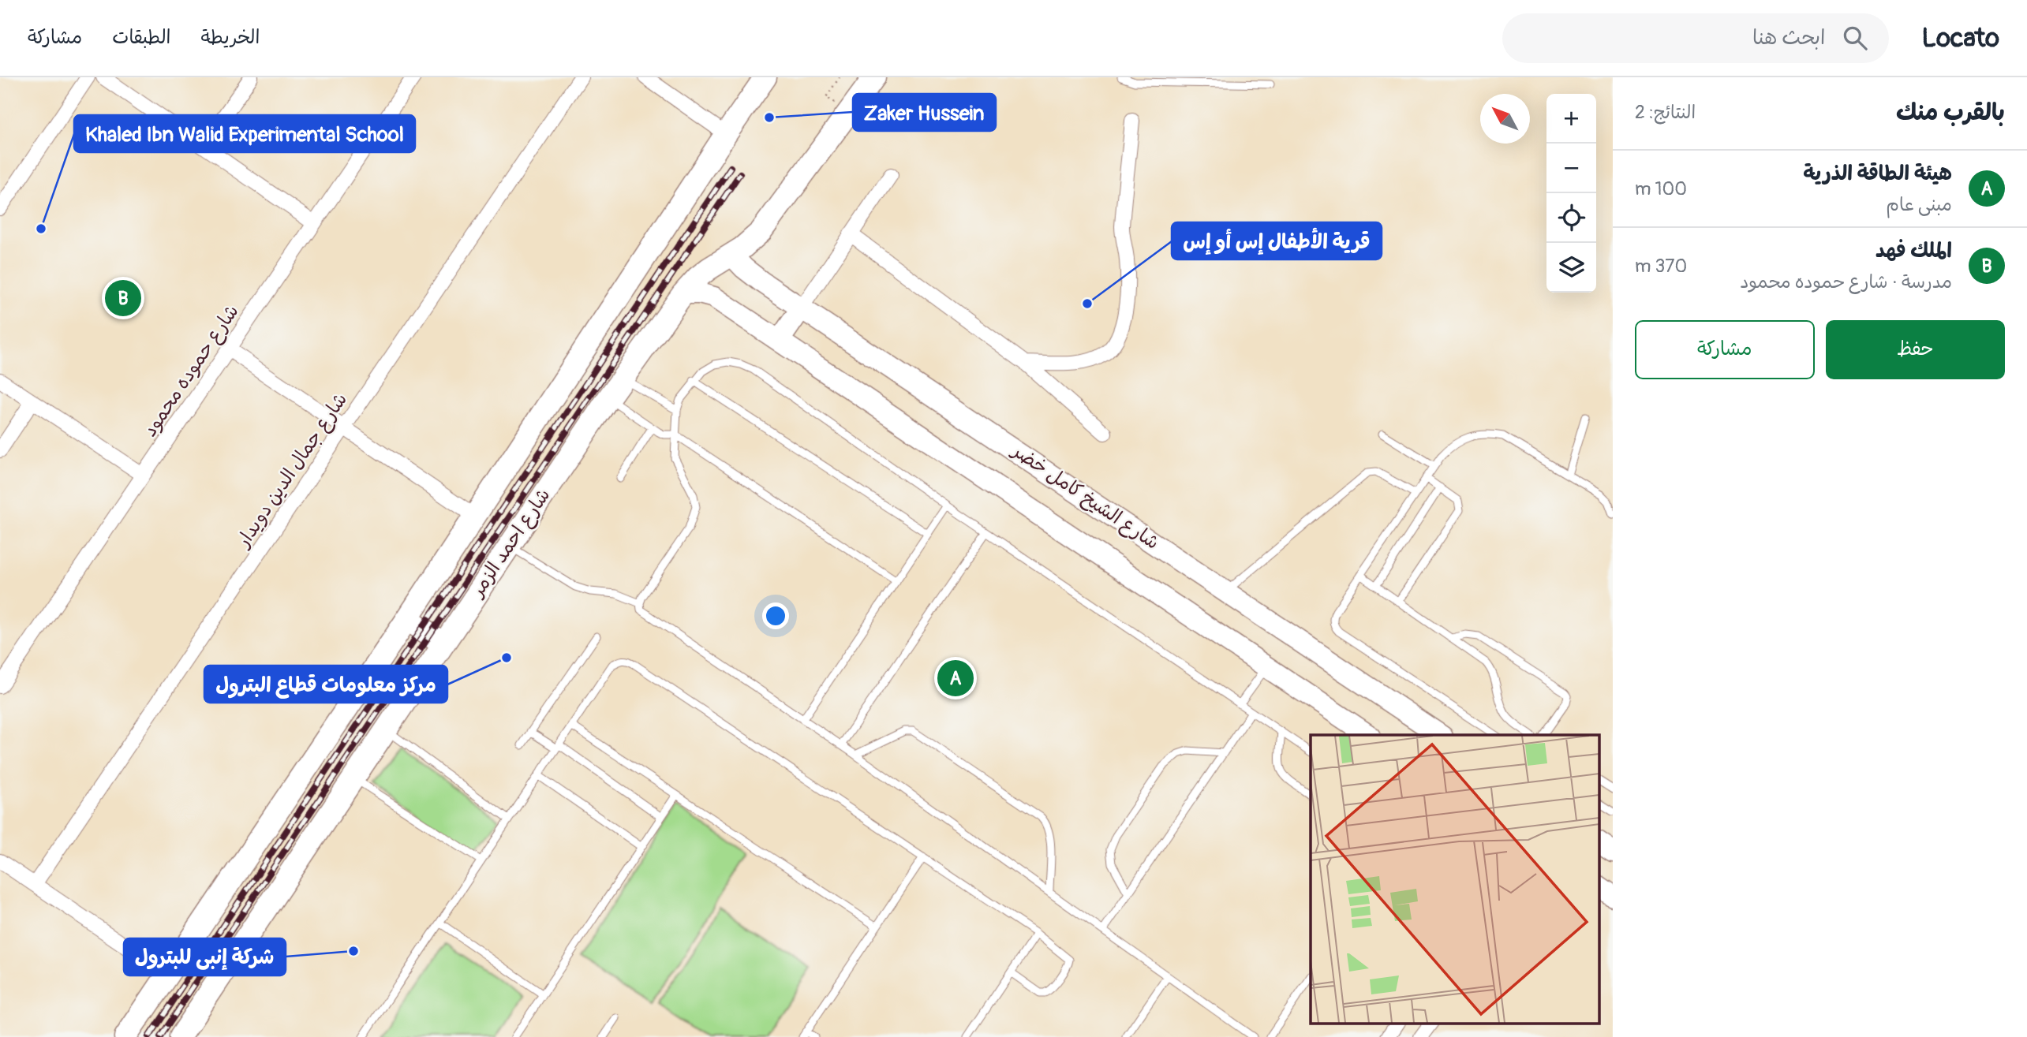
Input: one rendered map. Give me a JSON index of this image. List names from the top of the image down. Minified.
{"streets":{"main road":["شارع الشيخ كامل خضر","شارع احمد الزمر"],"street":["شارع حموده محمود","شارع جمال الدين دويدار"]},"crossings":[["شارع الشيخ كامل خضر","شارع احمد الزمر"]],"places":["Zaker Hussein","Khaled Ibn Walid Experimental School","قرية الأطفال إس أو إس","مركز معلومات قطاع البترول","شركة إنبى للبترول"],"north":"top left","page":{"header":"Locato","search":"ابحث هنا","nav":["الخريطة","الطبقات","مشاركة"],"heading":["بالقرب منك","النتائج: 2"],"map_buttons":["+","−"],"list":[{"mark":"A","name":"هيئة الطاقة الذرية","note":"مبنى عام","value":"100 m"},{"mark":"B","name":"الملك فهد","note":"مدرسة · شارع حموده محمود","value":"370 m"}],"pins":["B","A"],"buttons":["حفظ","مشاركة"]}}
